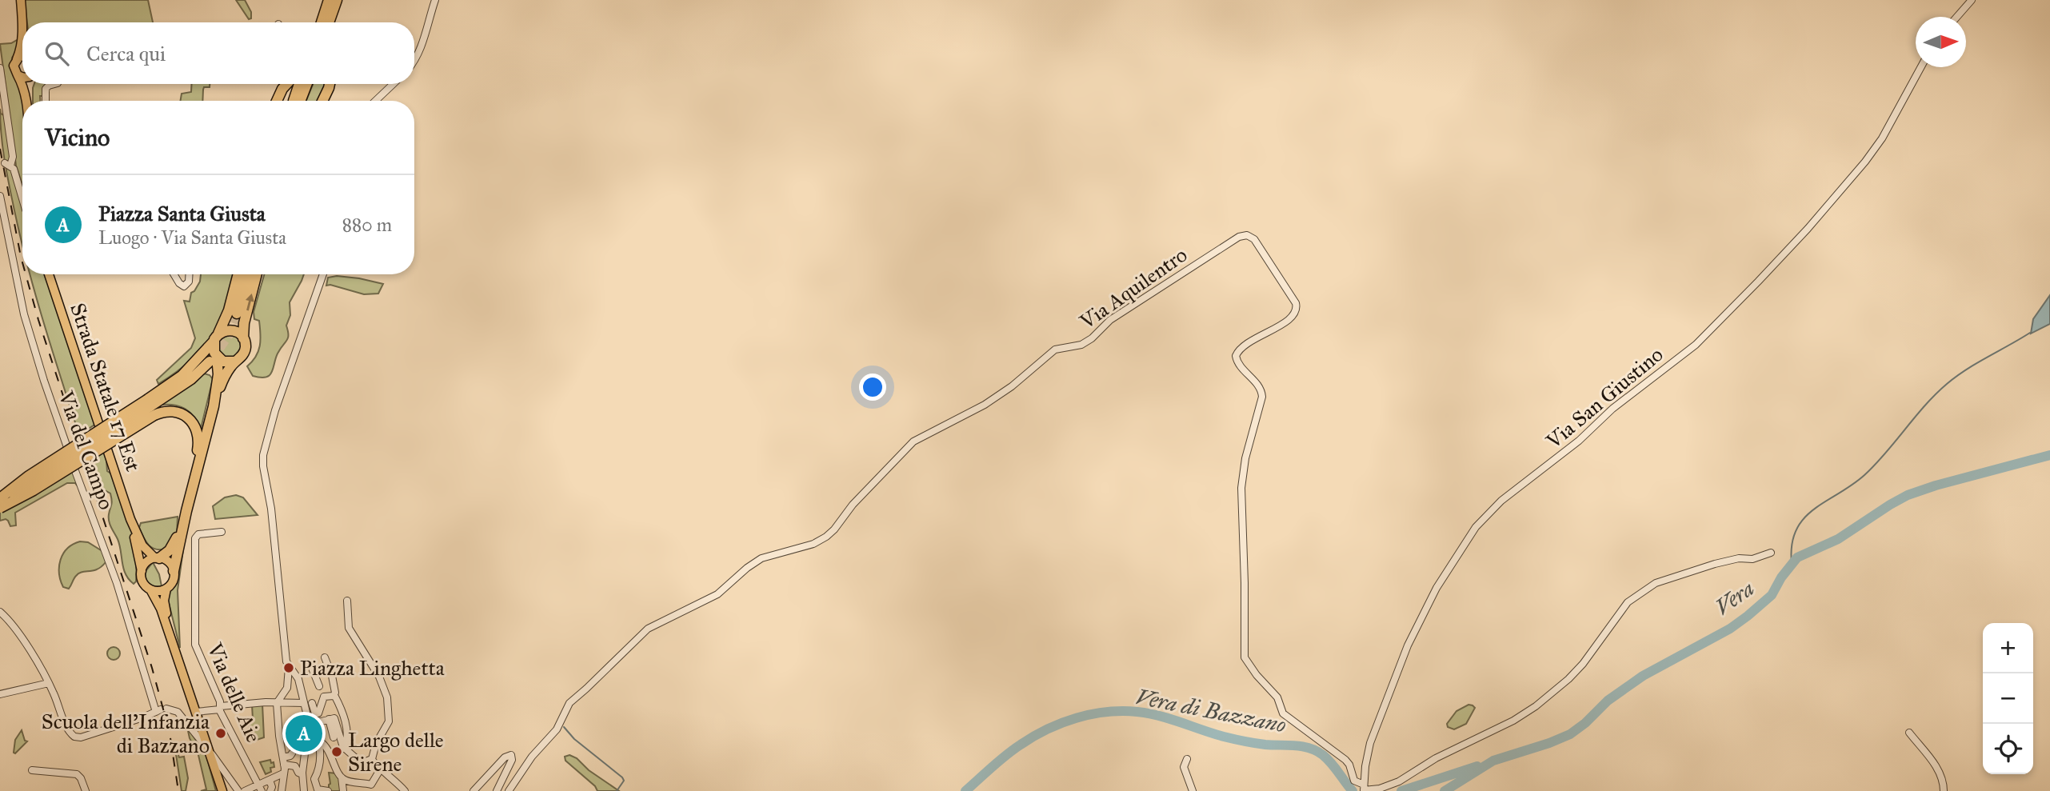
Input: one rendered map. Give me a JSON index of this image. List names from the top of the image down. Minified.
{"streets":{"main road":["Strada Statale 17 Est"],"street":["Via Aquilentro","Via San Giustino","Via del Campo","Via delle Aie"]},"crossings":[["Via Aquilentro","Via San Giustino"]],"water":["Vera","Vera di Bazzano"],"places":["Piazza Linghetta","Scuola dell'Infanzia di Bazzano","Largo delle Sirene"],"north":"right","page":{"search":"Cerca qui","heading":"Vicino","list":[{"mark":"A","name":"Piazza Santa Giusta","note":"Luogo · Via Santa Giusta","value":"880 m"}],"map_buttons":["+","−"],"pins":"A"}}
